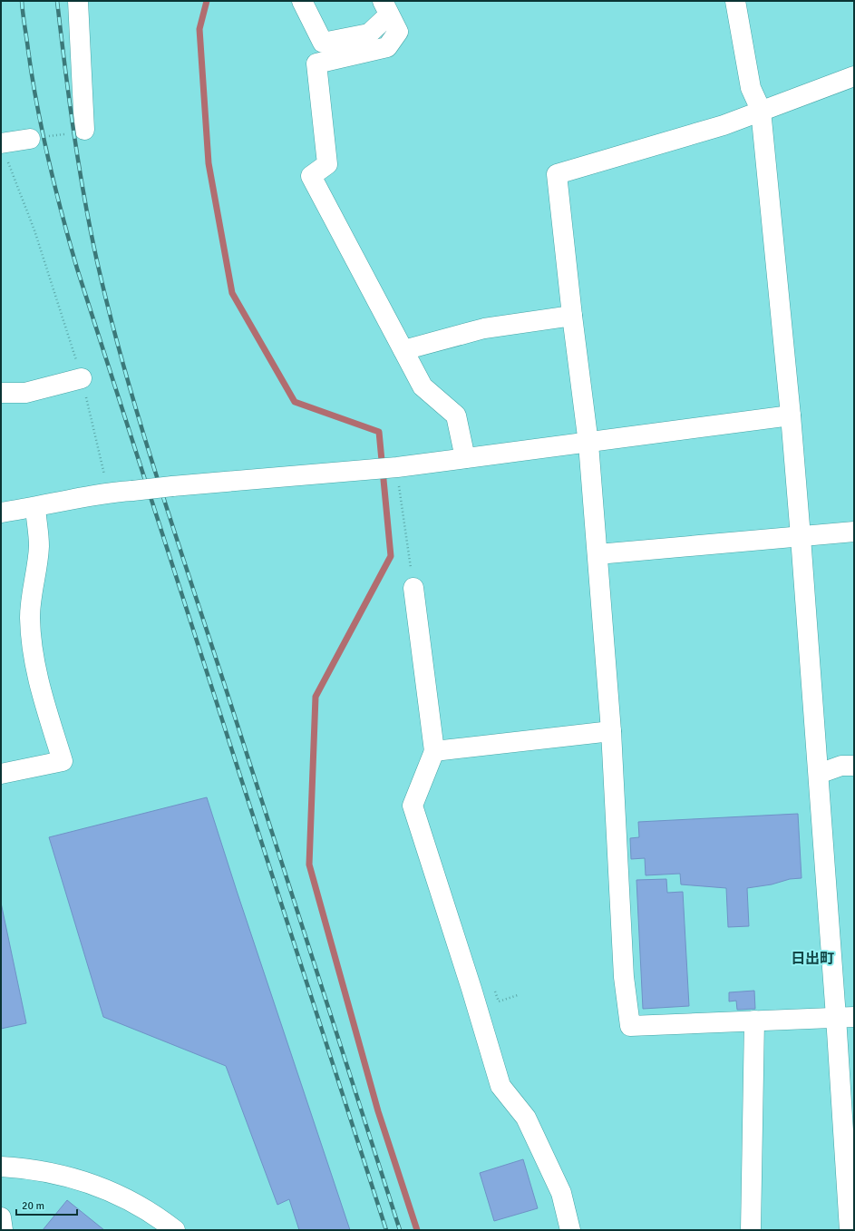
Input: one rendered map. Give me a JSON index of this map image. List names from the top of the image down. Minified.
{"districts":["日出町"],"scale_bar":"20 m"}
